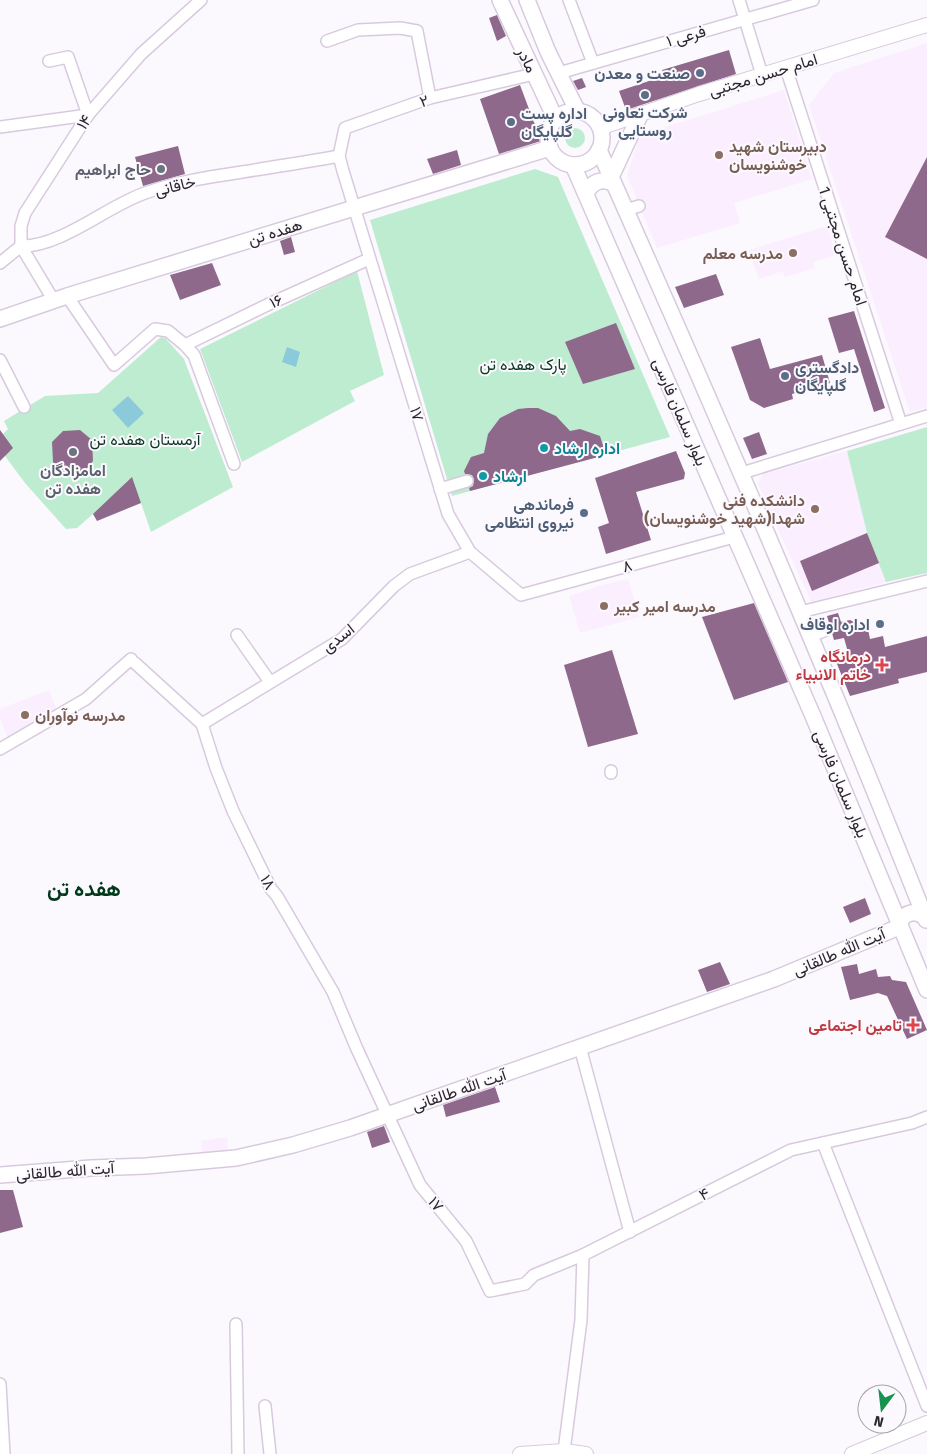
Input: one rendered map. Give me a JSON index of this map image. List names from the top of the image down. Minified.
{"streets":{"main road":["مادر","هفده تن","بلوار سلمان فارسی","آیت الله طالقانی"],"street":["فرعی ۱","امام حسن مجتبی","۲","۱۴","خاقانی","امام حسن مجتبی 1","۱۶","۱۷","۸","اسدی","۱۸","۴"]},"crossings":[["فرعی ۱","مادر"],["مادر","امام حسن مجتبی"],["مادر","۲"],["مادر","هفده تن"],["مادر","بلوار سلمان فارسی"],["امام حسن مجتبی","هفده تن"],["امام حسن مجتبی","امام حسن مجتبی 1"],["امام حسن مجتبی","بلوار سلمان فارسی"],["۲","خاقانی"],["۱۴","خاقانی"],["هفده تن","بلوار سلمان فارسی"],["هفده تن","۱۷"],["۱۶","۱۷"],["بلوار سلمان فارسی","۸"],["بلوار سلمان فارسی","آیت الله طالقانی"],["۱۷","۸"],["۱۷","اسدی"],["۱۷","۱۸"],["۱۷","آیت الله طالقانی"],["۱۷","۴"],["اسدی","۱۸"],["۱۸","آیت الله طالقانی"]],"districts":["هفده تن"],"parks":["پارک هفده تن","آرمستان هفده تن"],"places":{"other":["صنعت و معدن","شرکت تعاونی روستایی","اداره پست گلپایگان","دبیرستان شهید خوشنویسان","حاج ابراهیم","مدرسه معلم","دادگستری گلپایگان","اداره ارشاد","امامزادگان هفده تن","ارشاد","دانشکده فنی شهدا(شهید خوشنویسان)","فرماندهی نیروی انتظامی","مدرسه امیر کبیر","اداره اوقاف","مدرسه نوآوران"],"health":["درمانگاه خاتم الانبیاء","تامین اجتماعی"]},"north":"bottom"}
